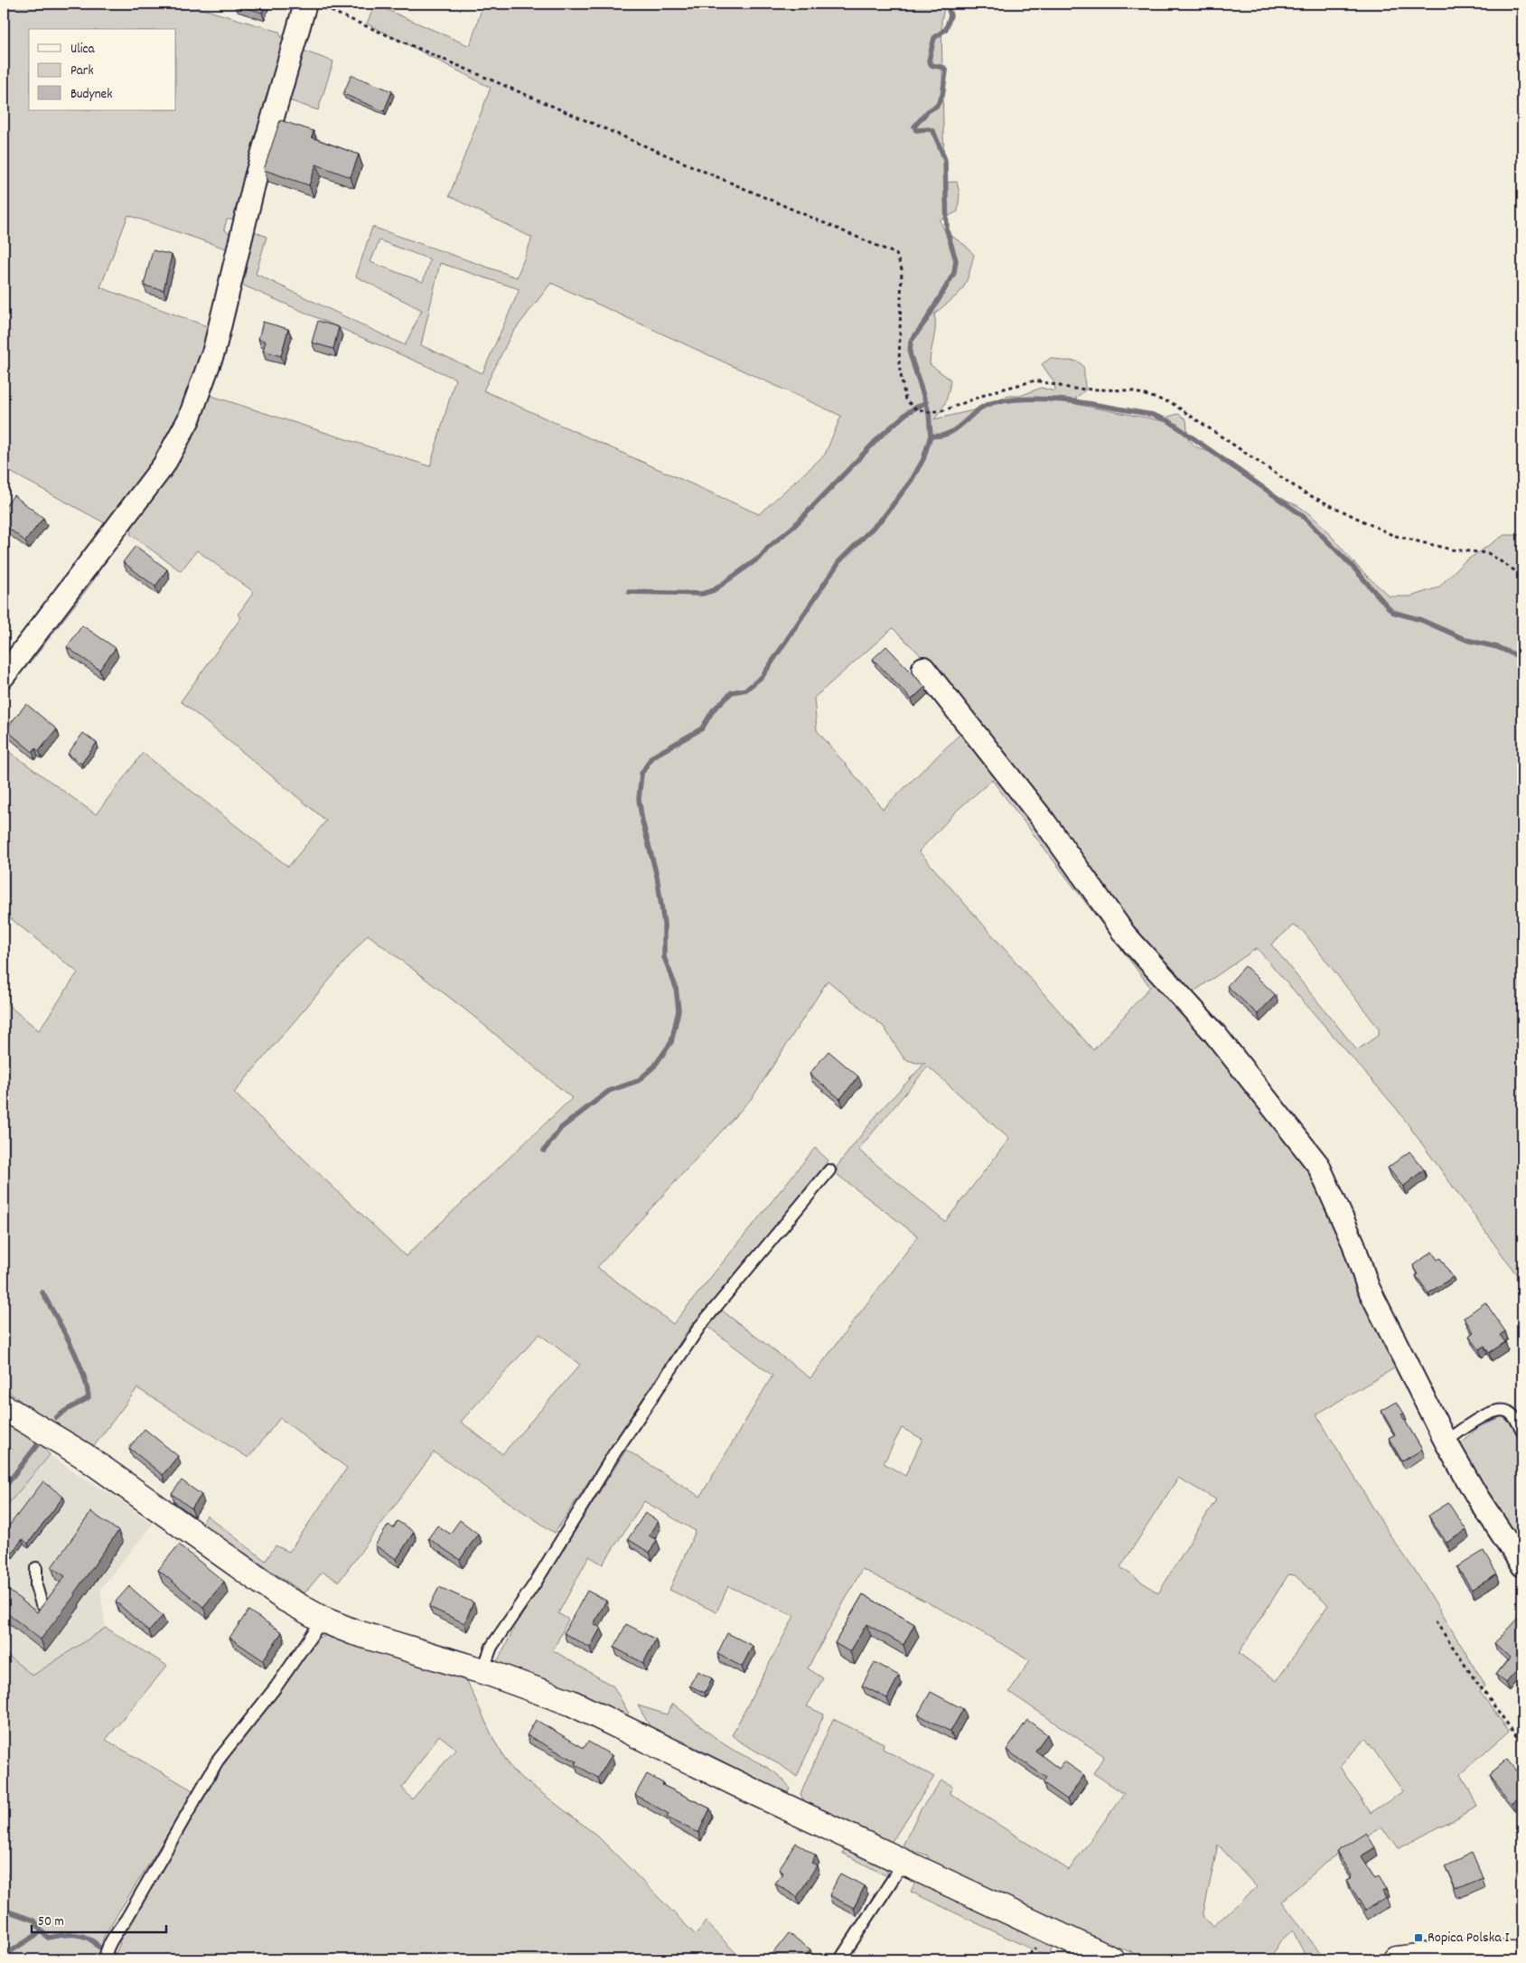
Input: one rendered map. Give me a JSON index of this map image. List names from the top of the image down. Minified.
{"places":{"transit":["Ropica Polska I"]},"legend":["Ulica","Park","Budynek"],"scale_bar":"50 m"}
